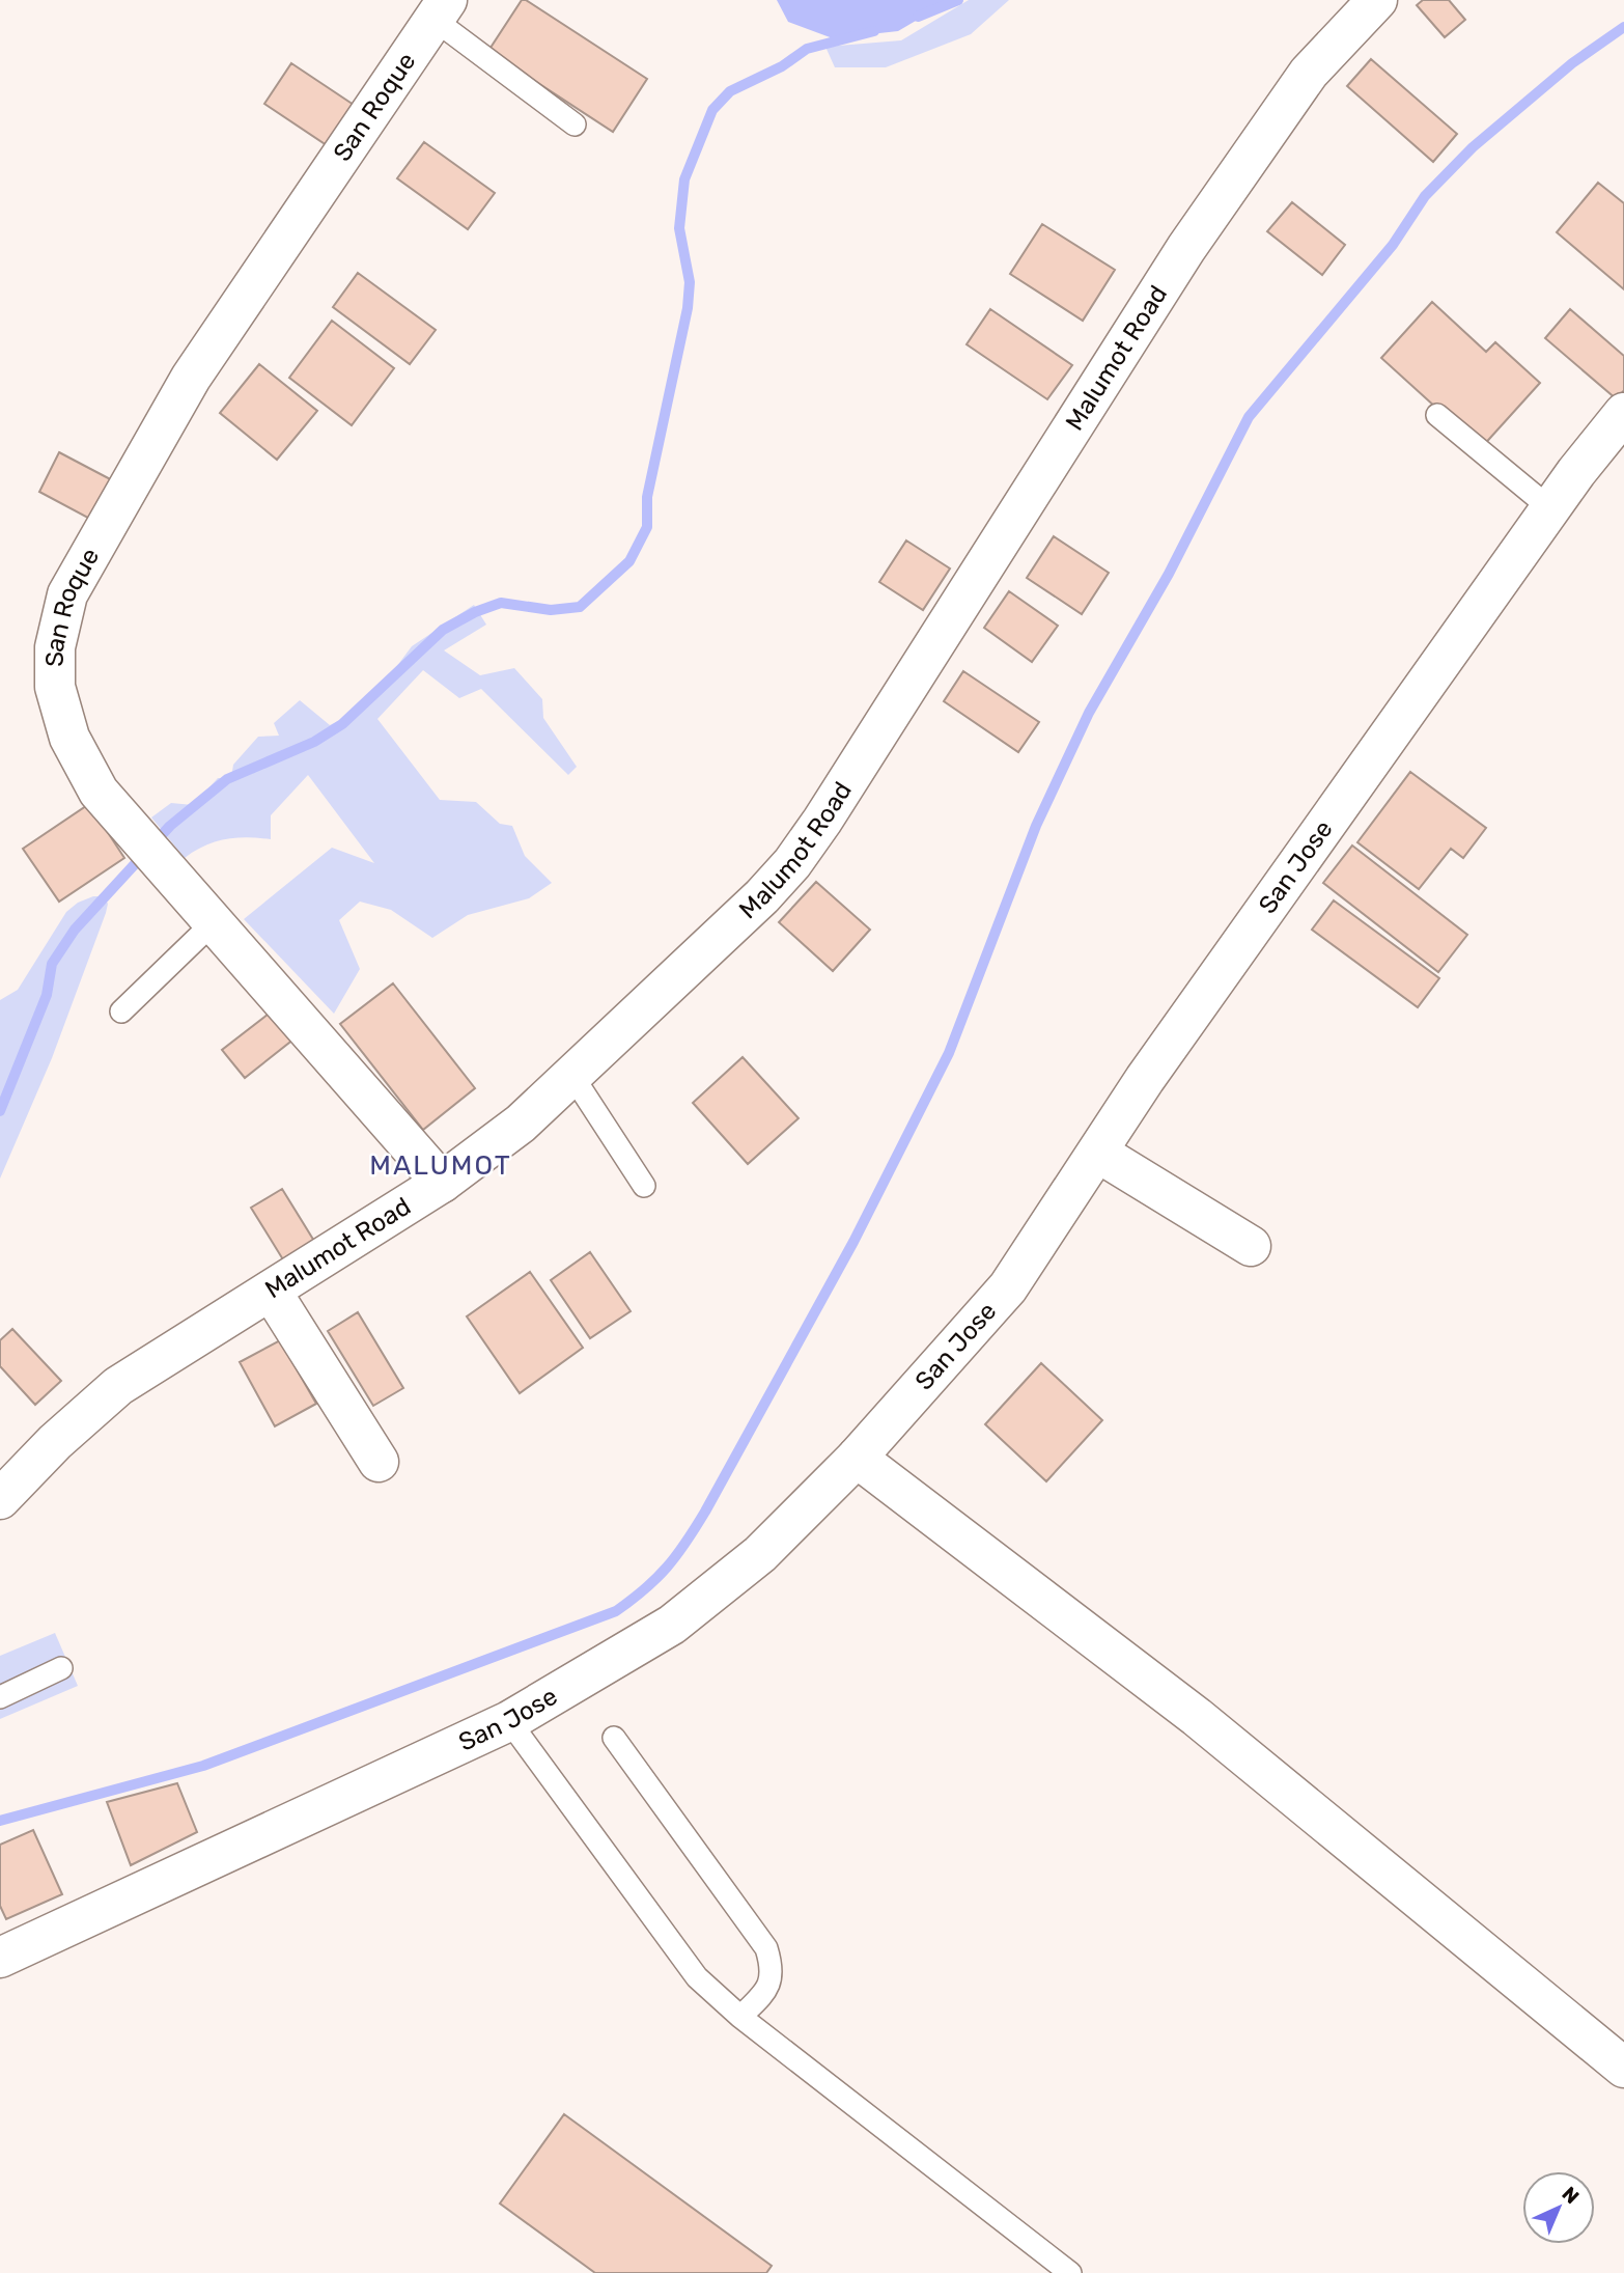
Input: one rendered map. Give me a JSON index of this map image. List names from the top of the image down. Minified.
{"streets":{"street":["San Roque","Malumot Road","San Jose"]},"crossings":[["San Roque","Malumot Road"]],"districts":["MALUMOT"],"north":"top right"}
